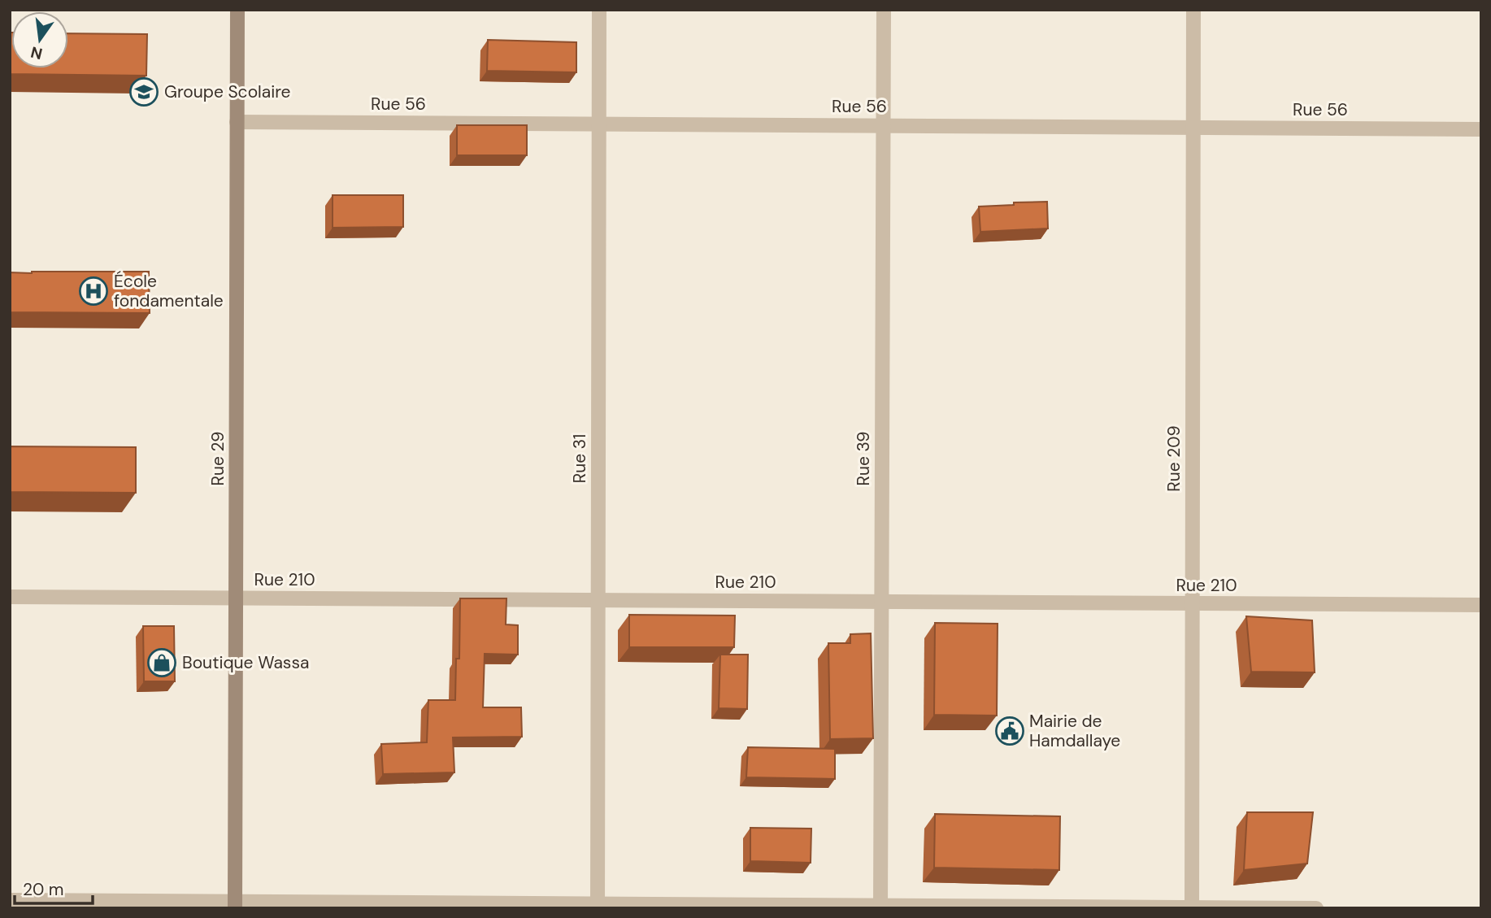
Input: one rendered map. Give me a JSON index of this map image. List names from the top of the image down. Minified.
{"streets":{"main road":["Rue 29"],"street":["Rue 56","Rue 31","Rue 39","Rue 209","Rue 210"]},"crossings":[["Rue 56","Rue 29"],["Rue 56","Rue 31"],["Rue 56","Rue 39"],["Rue 56","Rue 209"],["Rue 29","Rue 210"],["Rue 31","Rue 210"],["Rue 39","Rue 210"],["Rue 209","Rue 210"]],"places":{"school or university":["Groupe Scolaire"],"hospital":["École fondamentale"],"shop":["Boutique Wassa"],"public building":["Mairie de Hamdallaye"]},"scale_bar":"20 m","north":"bottom"}
